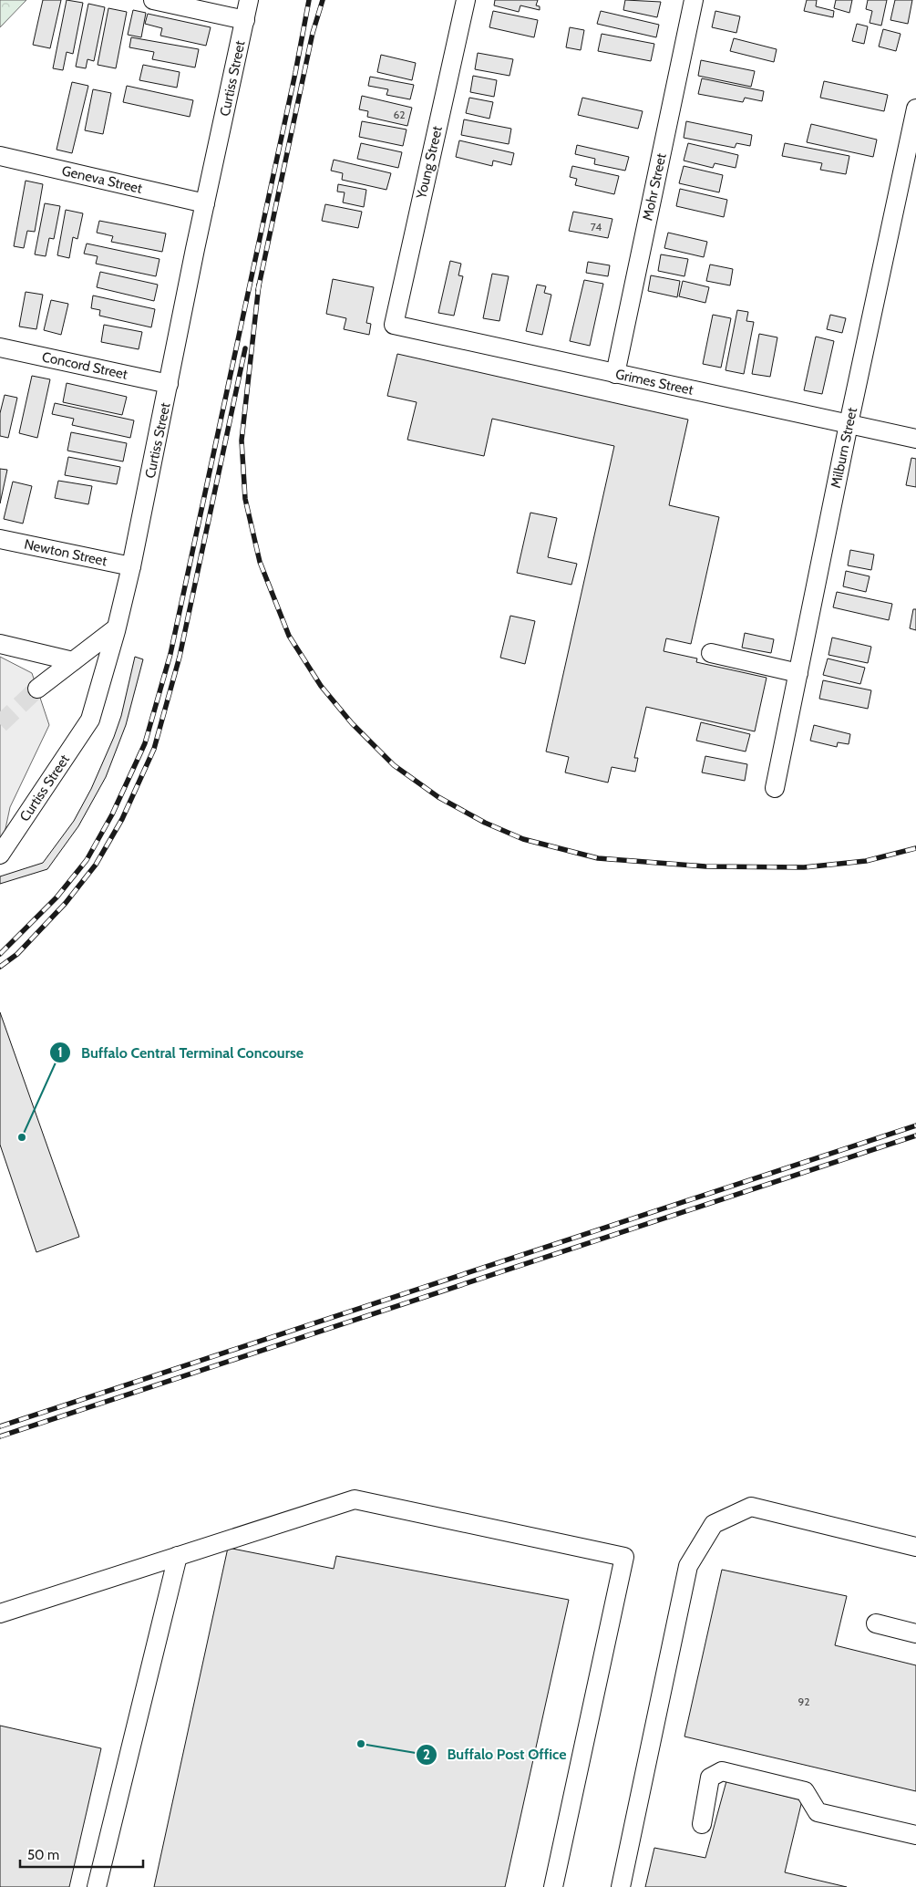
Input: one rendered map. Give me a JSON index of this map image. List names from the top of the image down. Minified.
{"streets":{"street":["Curtiss Street","Young Street","Geneva Street","Mohr Street","Concord Street","Grimes Street","Milburn Street","Newton Street"]},"crossings":[["Curtiss Street","Geneva Street"],["Curtiss Street","Concord Street"],["Curtiss Street","Newton Street"],["Young Street","Grimes Street"],["Mohr Street","Grimes Street"],["Grimes Street","Milburn Street"]],"places":["Buffalo Central Terminal Concourse","Buffalo Post Office"],"house_numbers":["62","74","92"],"scale_bar":"50 m"}
